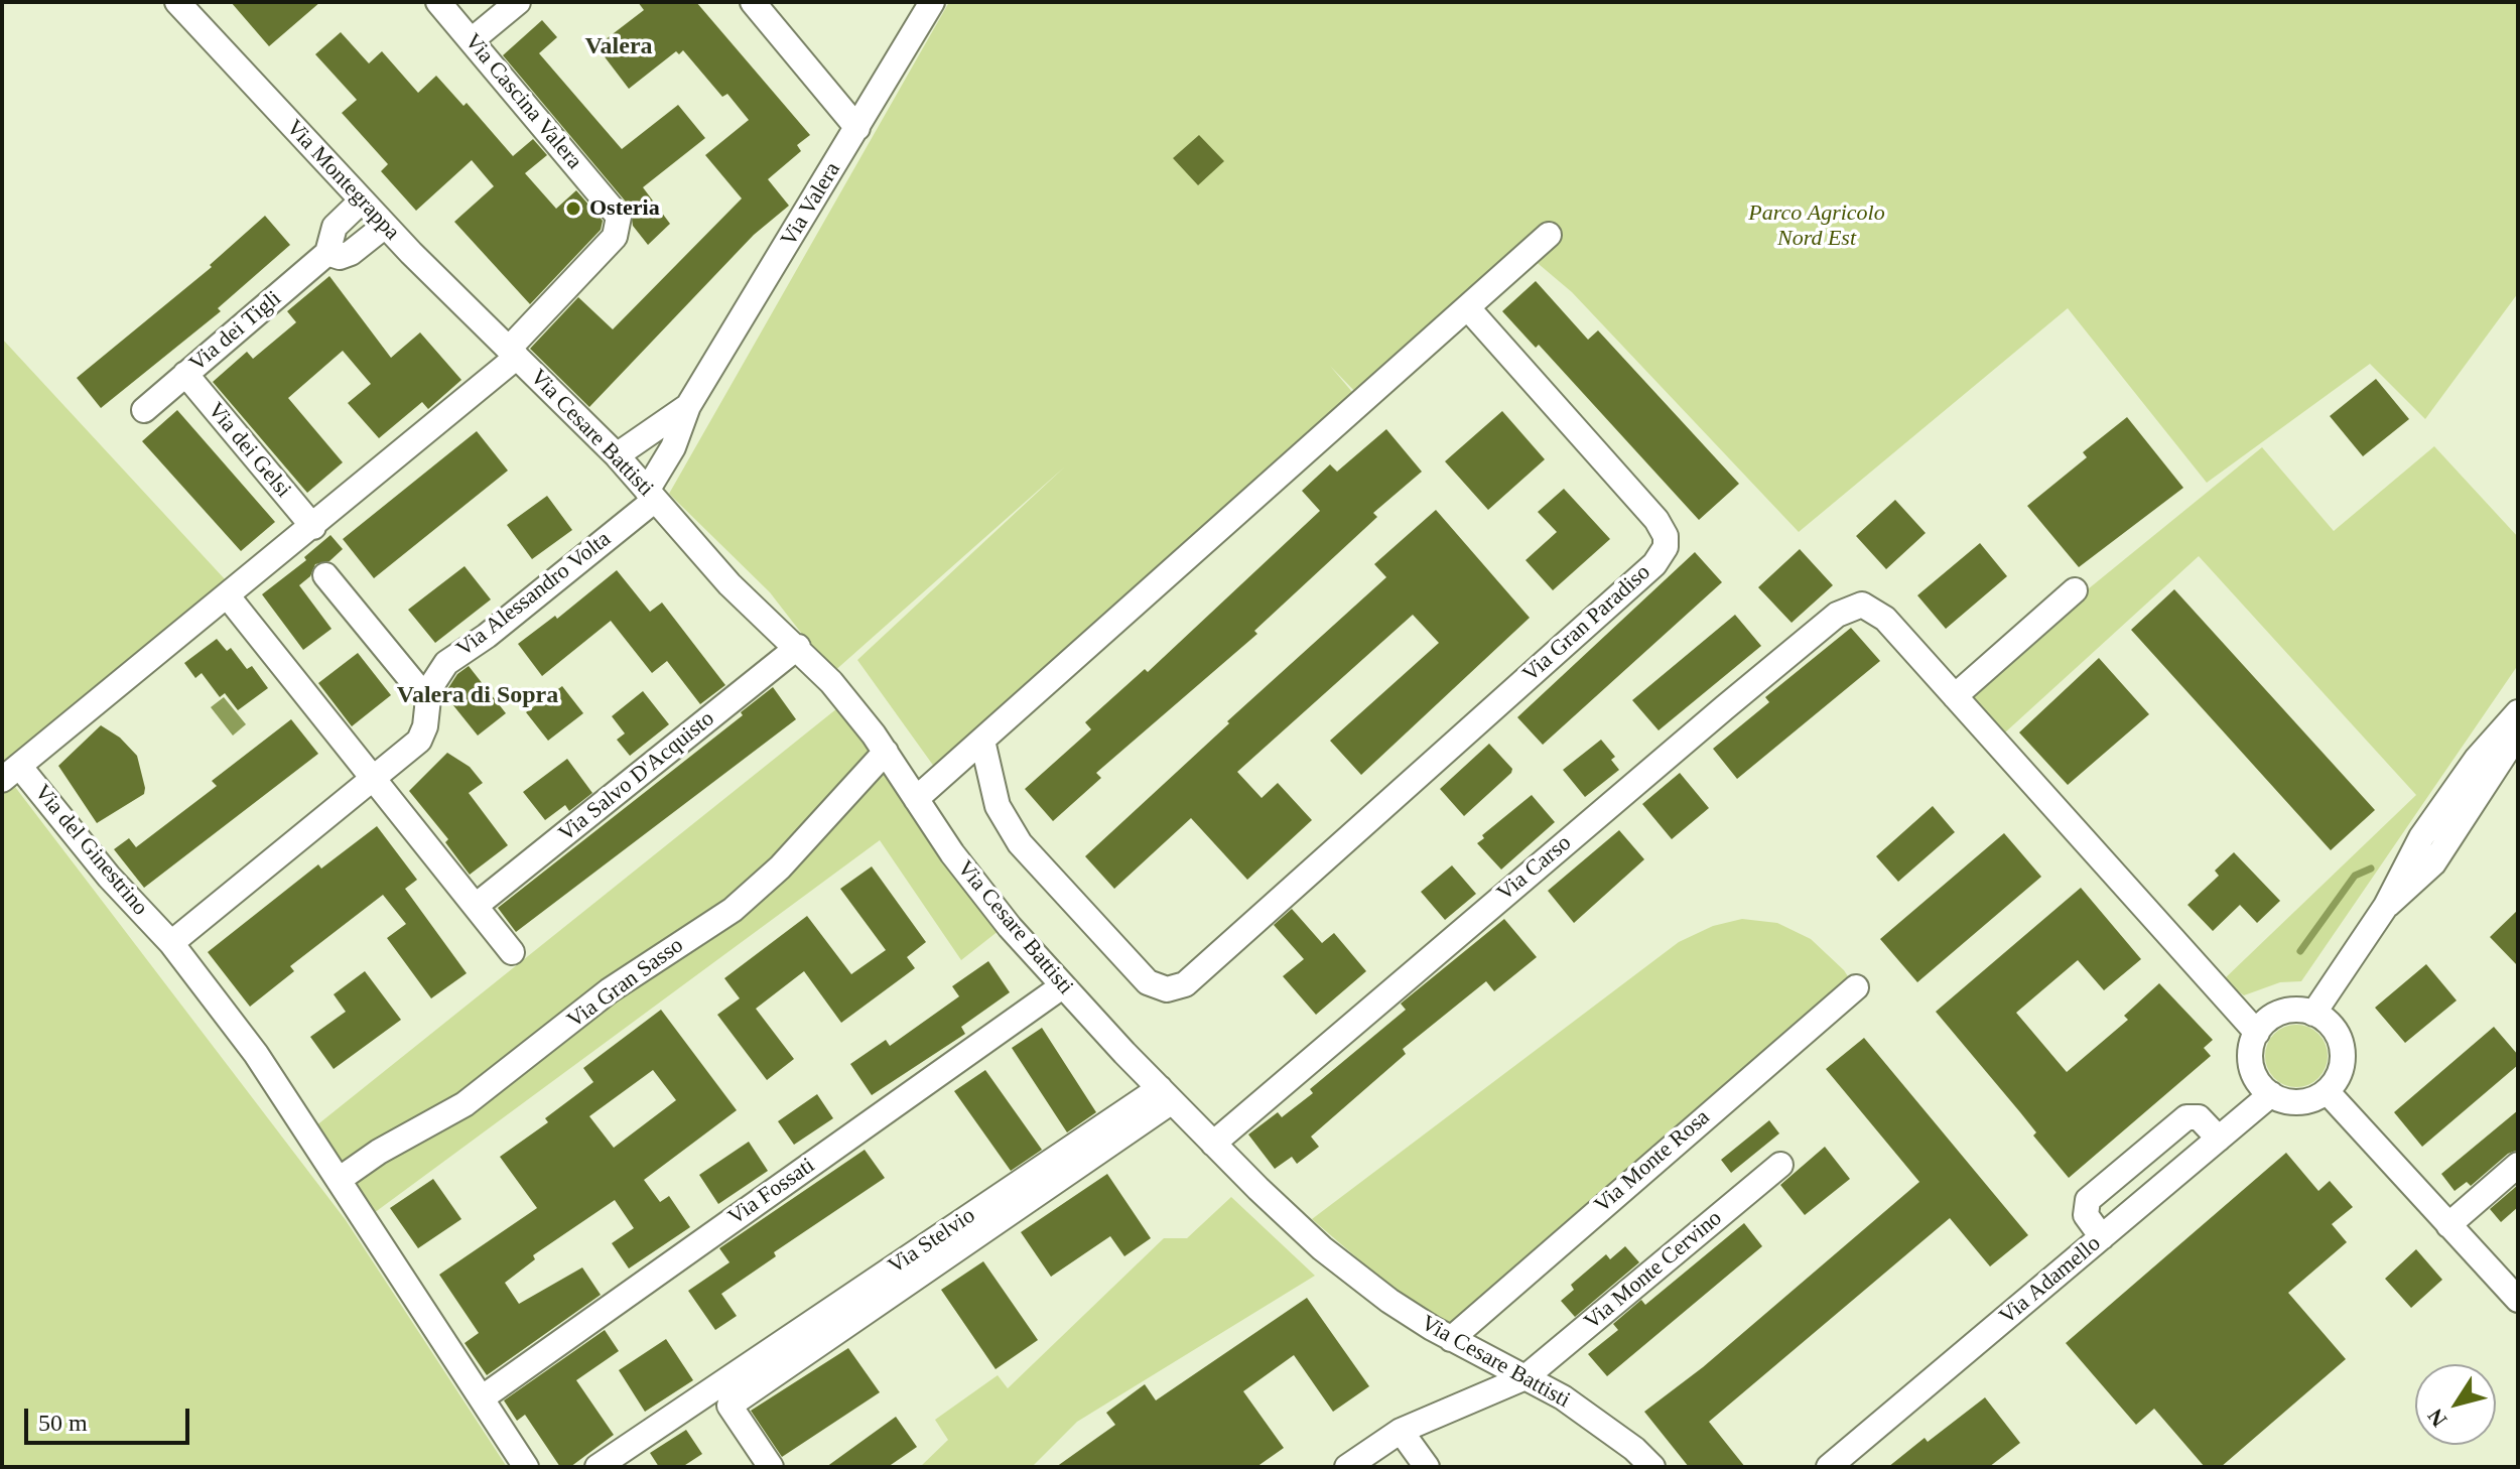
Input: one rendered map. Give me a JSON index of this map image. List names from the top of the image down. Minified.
{"streets":{"street":["Via Cascina Valera","Via Montegrappa","Via Valera","Via dei Tigli","Via Cesare Battisti","Via dei Gelsi","Via Alessandro Volta","Via Gran Paradiso","Via Salvo D'Acquisto","Via del Ginestrino","Via Carso","Via Gran Sasso","Via Monte Rosa","Via Fossati","Via Stelvio","Via Monte Cervino","Via Adamello"]},"crossings":[["Via Cascina Valera","Via Montegrappa"],["Via Cascina Valera","Via Cesare Battisti"],["Via Cascina Valera","Via del Ginestrino"],["Via Montegrappa","Via dei Tigli"],["Via Montegrappa","Via Cesare Battisti"],["Via Montegrappa","Via del Ginestrino"],["Via Valera","Via Cesare Battisti"],["Via Valera","Via Alessandro Volta"],["Via dei Tigli","Via dei Gelsi"],["Via Cesare Battisti","Via Alessandro Volta"],["Via Cesare Battisti","Via Salvo D'Acquisto"],["Via Cesare Battisti","Via del Ginestrino"],["Via Cesare Battisti","Via Carso"],["Via Cesare Battisti","Via Gran Sasso"],["Via Cesare Battisti","Via Monte Rosa"],["Via Cesare Battisti","Via Fossati"],["Via Cesare Battisti","Via Stelvio"],["Via Cesare Battisti","Via Monte Cervino"],["Via dei Gelsi","Via del Ginestrino"],["Via Alessandro Volta","Via del Ginestrino"],["Via del Ginestrino","Via Gran Sasso"],["Via del Ginestrino","Via Fossati"]],"districts":["Valera","Valera di Sopra"],"parks":["Parco Agricolo Nord Est"],"places":["Osteria"],"scale_bar":"50 m","north":"bottom left"}
